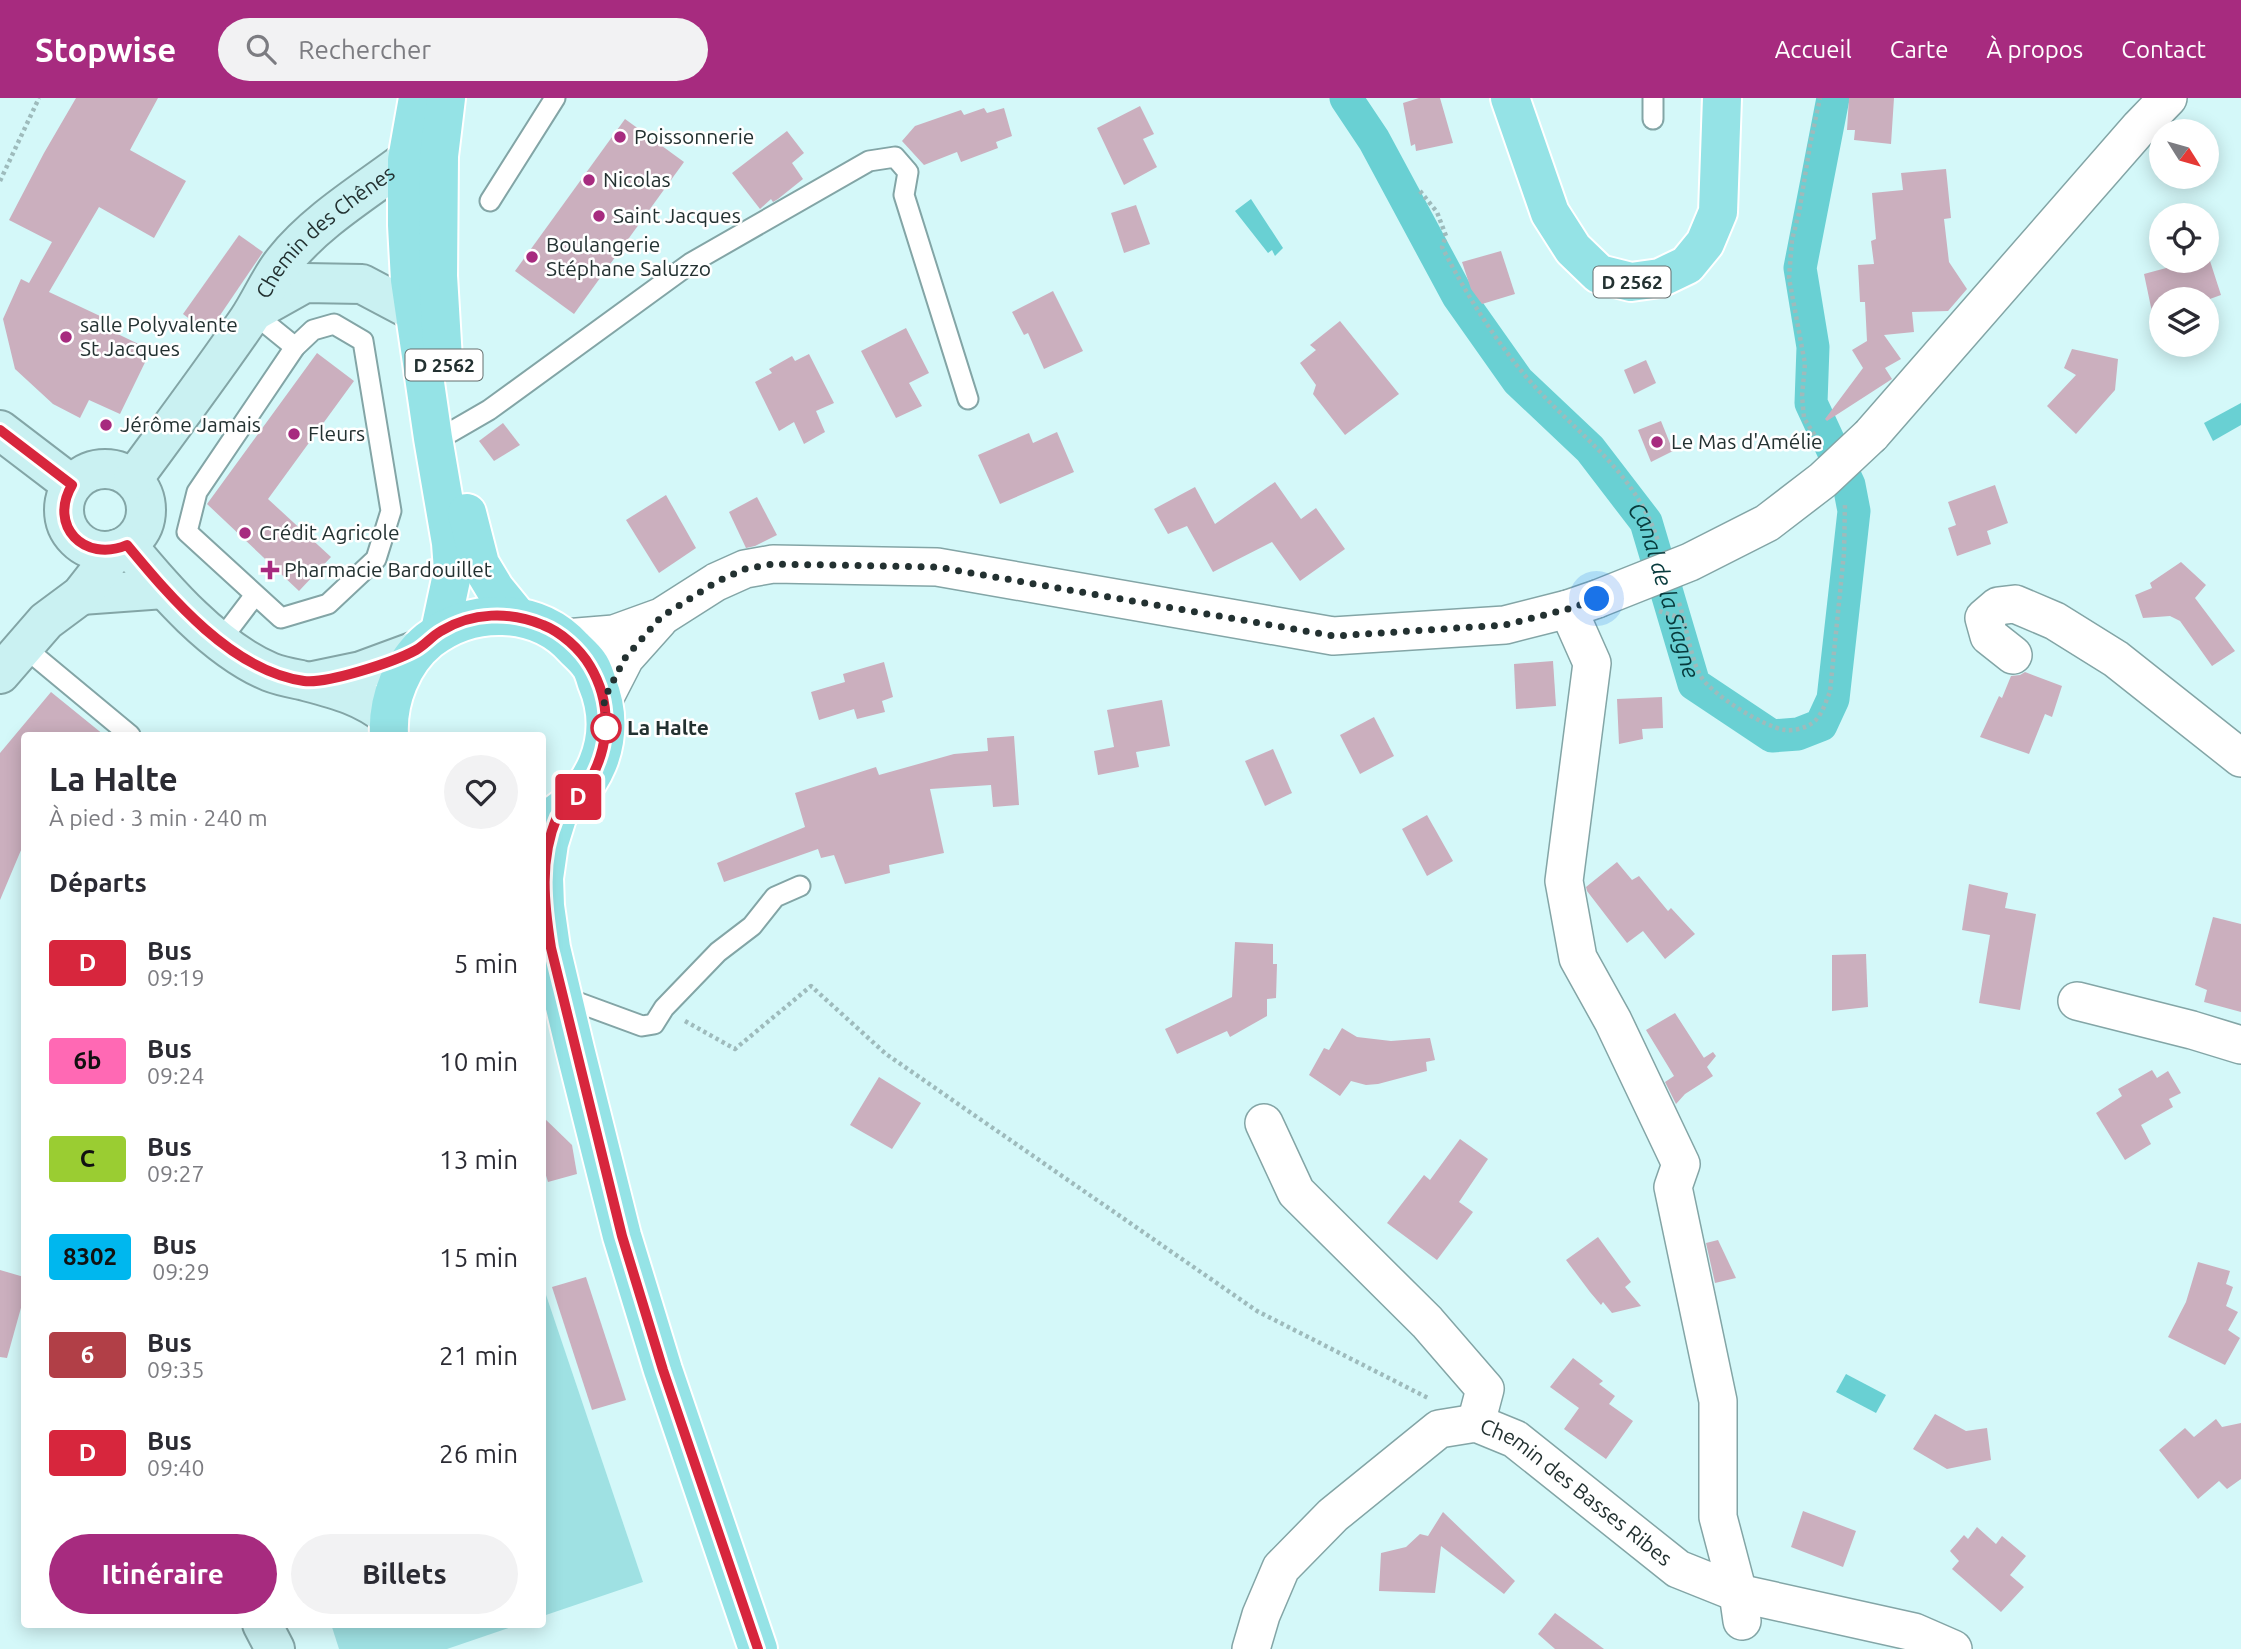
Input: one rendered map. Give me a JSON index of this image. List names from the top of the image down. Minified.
{"streets":{"main road":["Chemin des Chênes","D 2562"],"street":["Chemin des Basses Ribes"]},"crossings":[["Chemin des Chênes","D 2562"]],"water":["Canal de la Siagne"],"places":{"other":["Poissonnerie","Nicolas","Saint Jacques","Boulangerie Stéphane Saluzzo","salle Polyvalente St Jacques","Jérôme Jamais","Fleurs","Le Mas d'Amélie","Crédit Agricole","La Halte"],"health":["Pharmacie Bardouillet"]},"lines":["bus line D"],"north":"bottom right","page":{"header":"Stopwise","search":"Rechercher","nav":["Accueil","Carte","À propos","Contact"],"on_map":"D","heading":[["La Halte","À pied · 3 min · 240 m"],"Départs"],"list":[{"mark":"D","name":"Bus","note":"09:19","value":"5 min"},{"mark":"6b","name":"Bus","note":"09:24","value":"10 min"},{"mark":"C","name":"Bus","note":"09:27","value":"13 min"},{"mark":"8302","name":"Bus","note":"09:29","value":"15 min"},{"mark":"6","name":"Bus","note":"09:35","value":"21 min"},{"mark":"D","name":"Bus","note":"09:40","value":"26 min"}],"buttons":["Itinéraire","Billets"]}}
